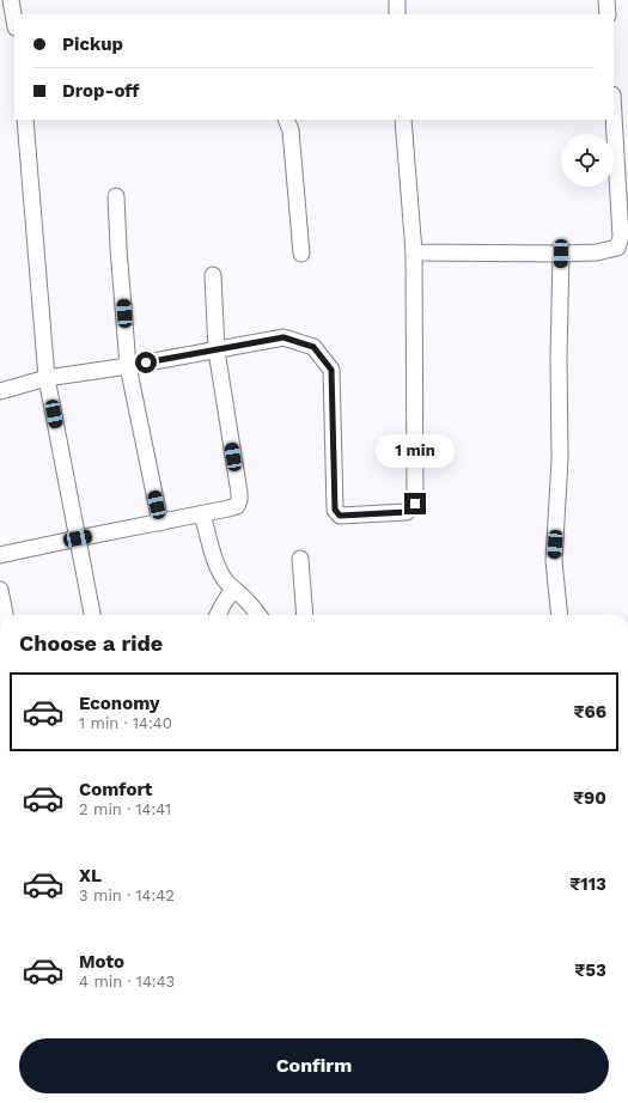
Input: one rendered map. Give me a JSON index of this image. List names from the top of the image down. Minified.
{"page":{"banner":["Pickup","Drop-off"],"bubble":"1 min","heading":"Choose a ride","list":[{"name":"Economy","note":"1 min · 14:40","value":"₹66"},{"name":"Comfort","note":"2 min · 14:41","value":"₹90"},{"name":"XL","note":"3 min · 14:42","value":"₹113"},{"name":"Moto","note":"4 min · 14:43","value":"₹53"}],"buttons":"Confirm"}}
